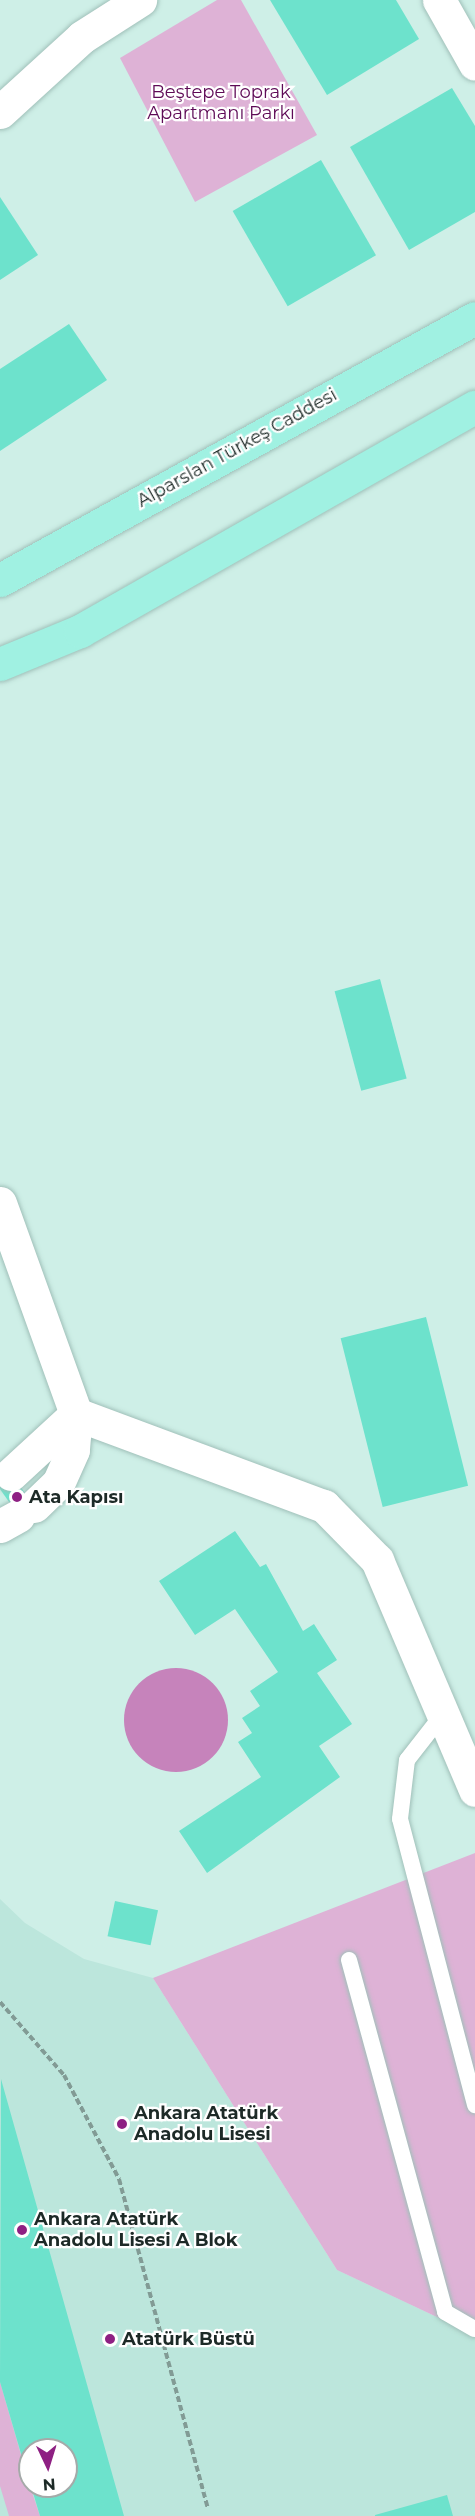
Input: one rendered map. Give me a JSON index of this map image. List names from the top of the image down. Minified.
{"streets":{"main road":["Alparslan Türkeş Caddesi"]},"parks":["Beştepe Toprak Apartmanı Parkı"],"places":["Ata Kapısı","Ankara Atatürk Anadolu Lisesi","Ankara Atatürk Anadolu Lisesi A Blok","Atatürk Büstü"],"north":"bottom"}
